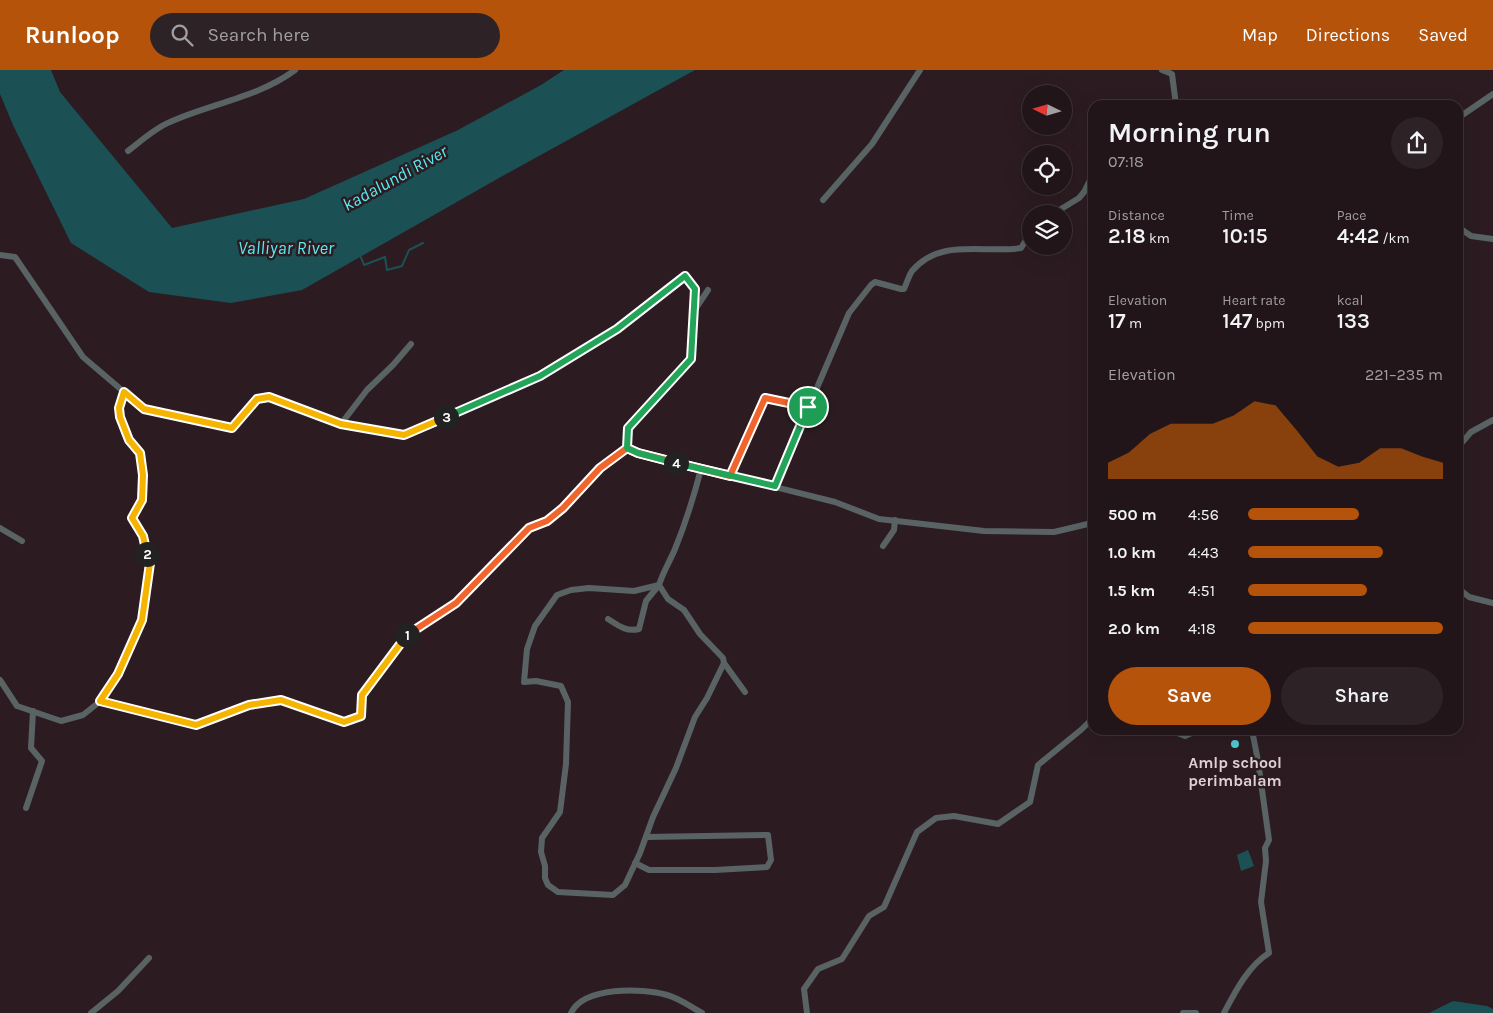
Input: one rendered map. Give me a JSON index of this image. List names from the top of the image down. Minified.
{"water":["kadalundi River","Valliyar River"],"places":["Amlp school perimbalam"],"north":"left","page":{"header":"Runloop","search":"Search here","nav":["Map","Directions","Saved"],"heading":["Morning run","07:18"],"stats":[["Distance","2.18 km"],["Time","10:15"],["Pace","4:42 /km"],["Elevation","17 m"],["Heart rate","147 bpm"],["kcal","133"]],"chart":["Elevation","221–235 m"],"pins":["3","4","2","1"],"list":[{"name":"500 m","note":"4:56"},{"name":"1.0 km","note":"4:43"},{"name":"1.5 km","note":"4:51"},{"name":"2.0 km","note":"4:18"}],"buttons":["Save","Share"]}}
